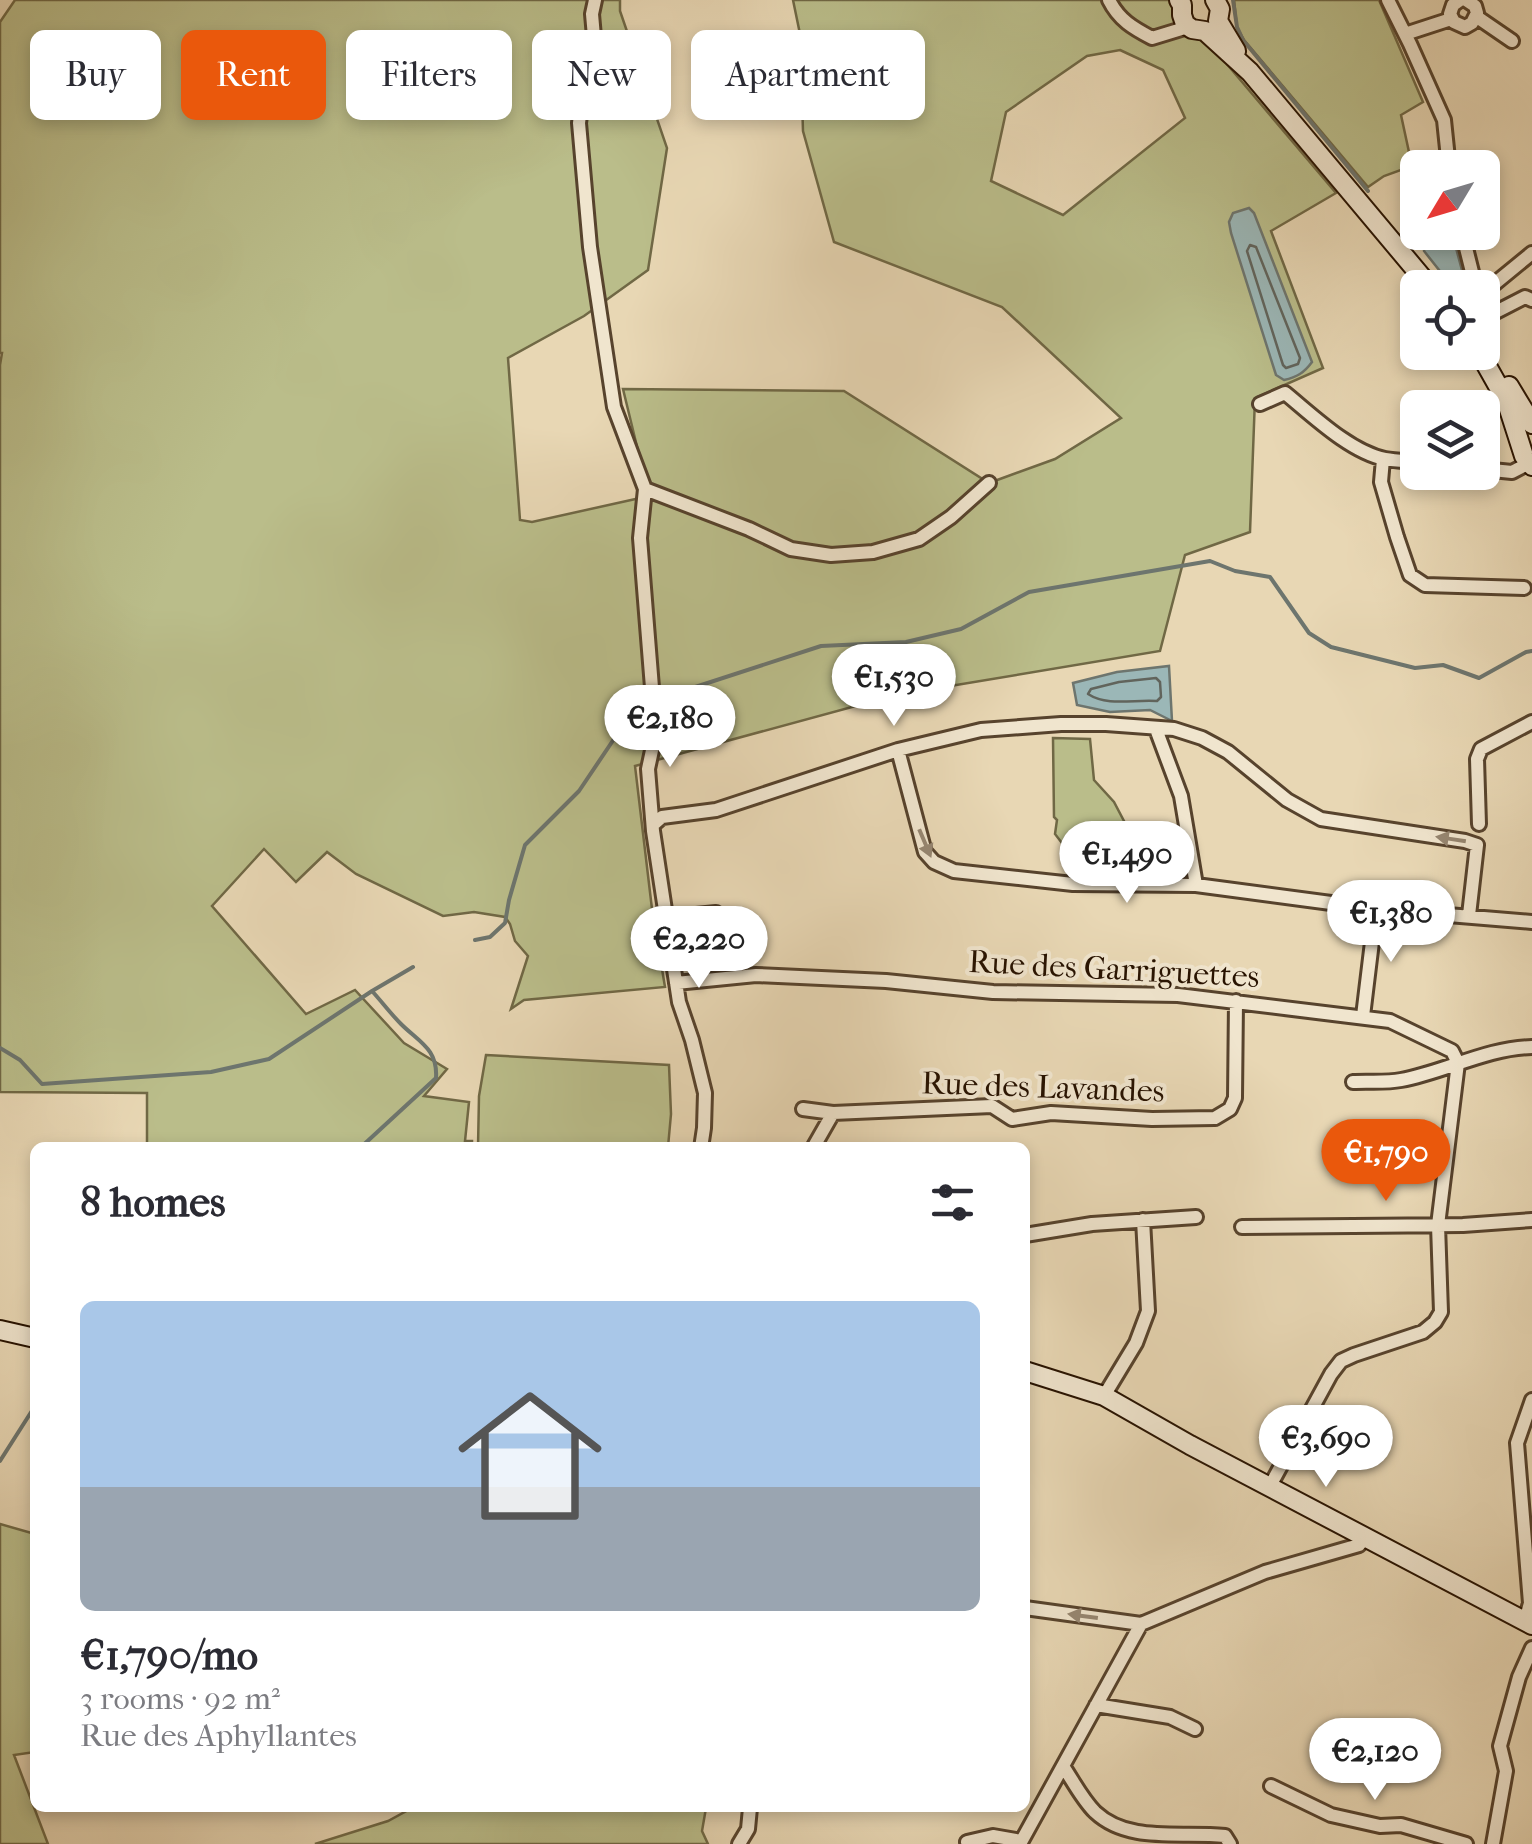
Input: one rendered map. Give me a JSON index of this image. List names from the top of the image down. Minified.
{"streets":{"street":["Rue des Garriguettes","Rue des Lavandes"]},"crossings":[["Rue des Garriguettes","Rue des Lavandes"]],"north":"bottom left","page":{"chip":["Buy","Rent","Filters","New","Apartment"],"price":["€1,530","€2,180","€1,490","€1,380","€2,220","€1,790","€3,690","€2,120"],"heading":"8 homes","list":[{"name":"€1,790/mo","note":"3 rooms · 92 m² · Rue des Aphyllantes"}]}}
